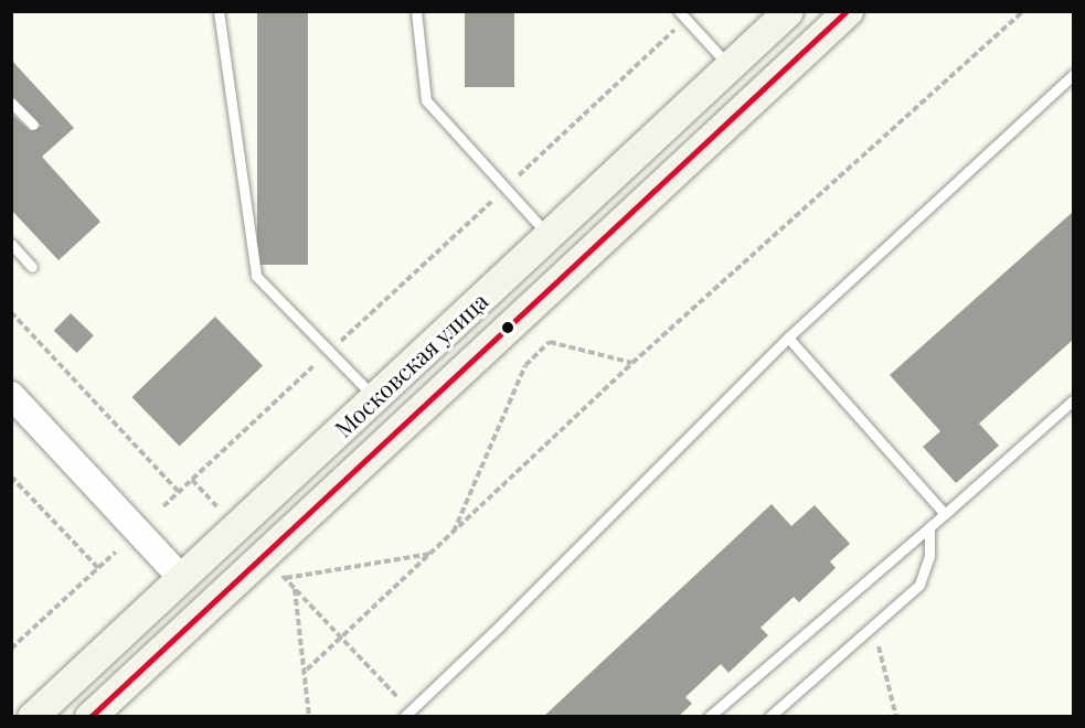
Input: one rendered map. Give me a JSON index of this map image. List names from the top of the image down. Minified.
{"streets":{"main road":["Московская улица"]}}
